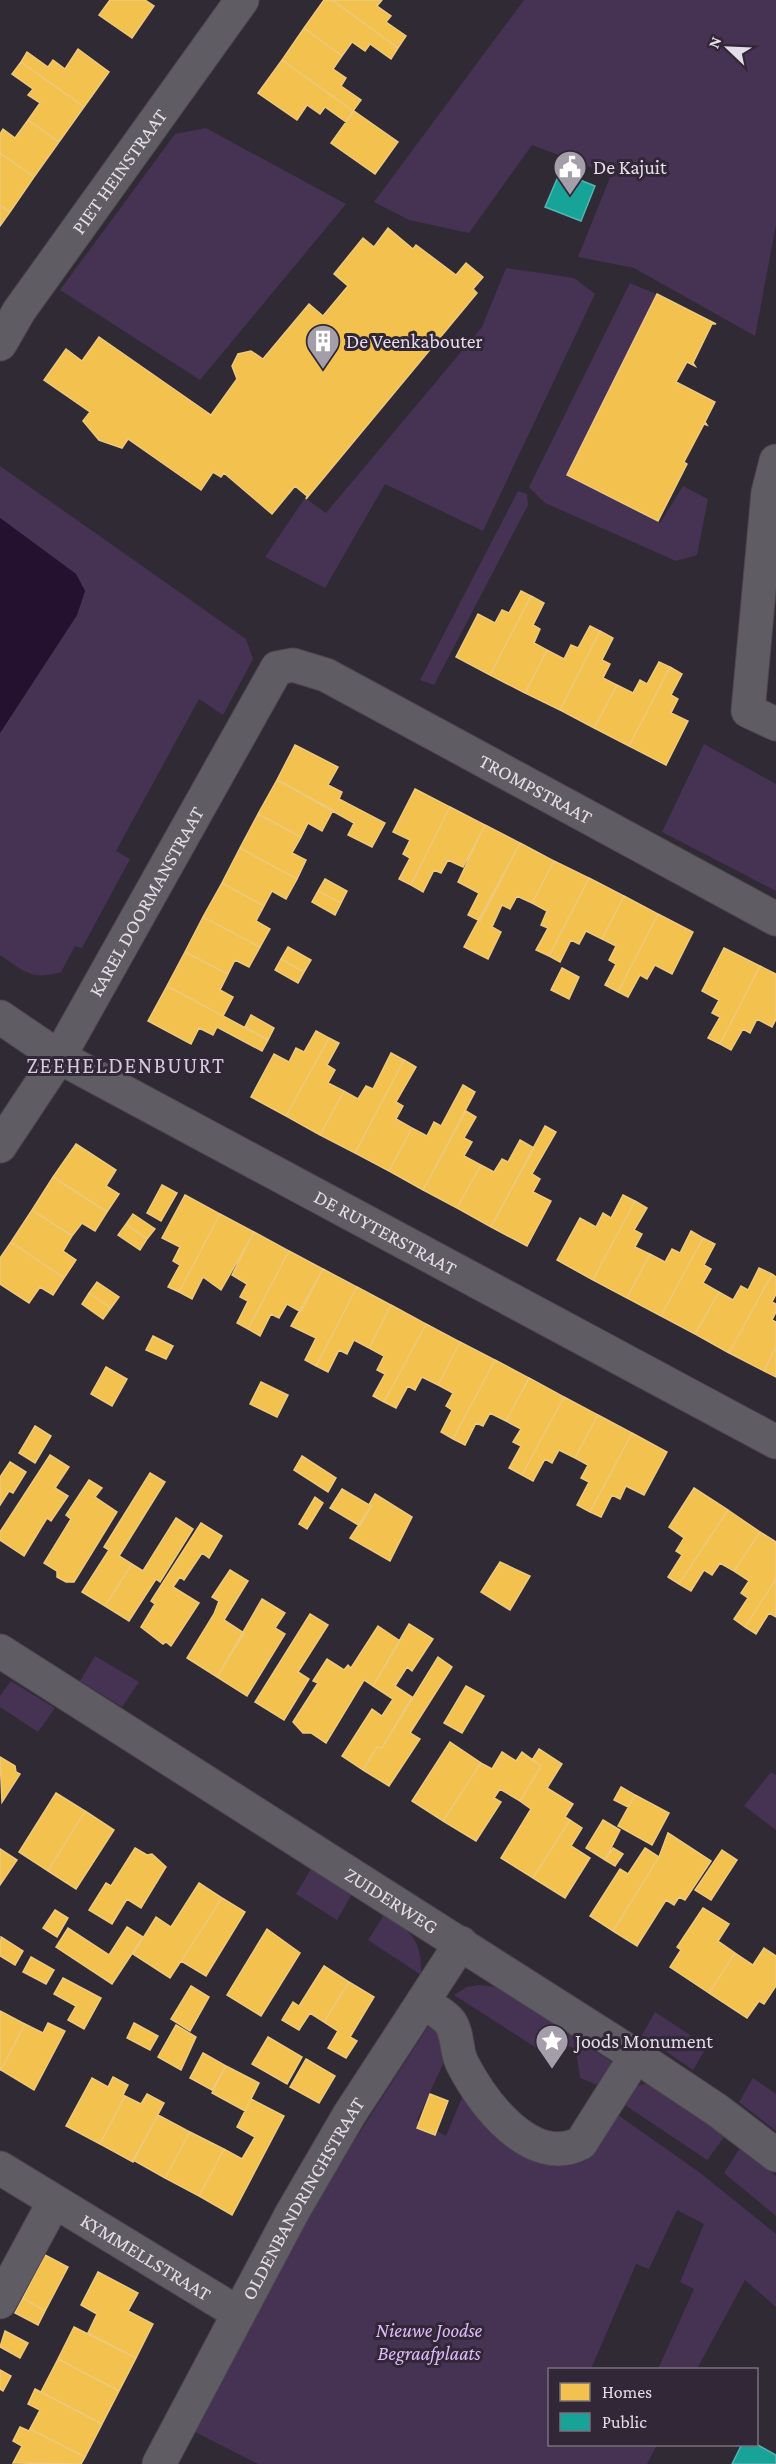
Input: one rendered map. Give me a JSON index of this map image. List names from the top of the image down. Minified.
{"streets":{"street":["PIET HEINSTRAAT","TROMPSTRAAT","KAREL DOORMANSTRAAT","DE RUYTERSTRAAT","ZUIDERWEG","OLDENBANDRINGHSTRAAT","KYMMELLSTRAAT"]},"crossings":[["TROMPSTRAAT","KAREL DOORMANSTRAAT"],["KAREL DOORMANSTRAAT","DE RUYTERSTRAAT"],["ZUIDERWEG","OLDENBANDRINGHSTRAAT"],["OLDENBANDRINGHSTRAAT","KYMMELLSTRAAT"]],"districts":["ZEEHELDENBUURT"],"parks":["Nieuwe Joodse Begraafplaats"],"places":{"public building":["De Kajuit"],"building":["De Veenkabouter"],"place":["Joods Monument"]},"legend":["Homes","Public"],"north":"top left"}
